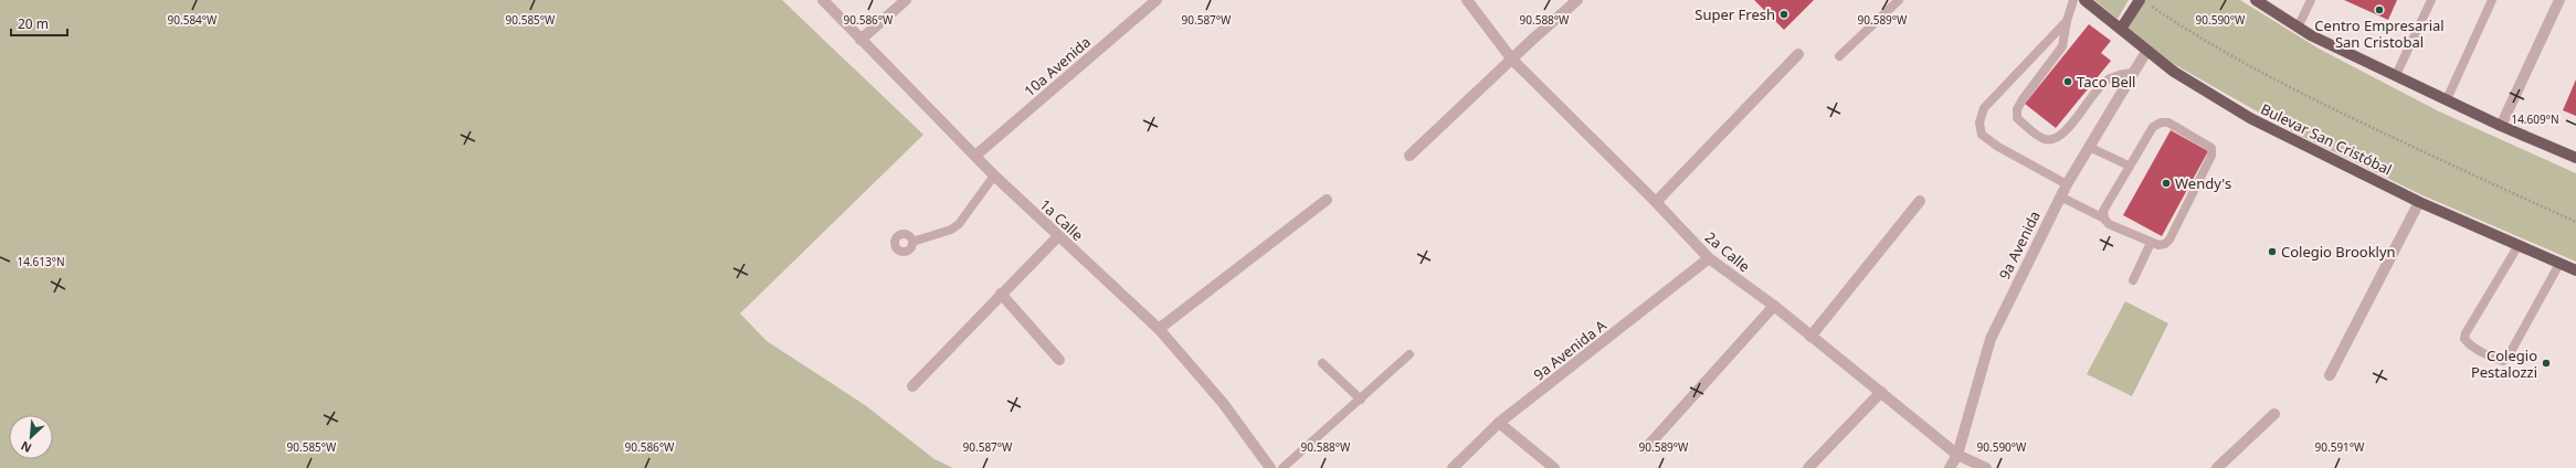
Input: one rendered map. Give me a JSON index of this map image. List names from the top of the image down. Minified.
{"streets":{"main road":["Bulevar San Cristóbal"],"street":["10a Avenida","1a Calle","9a Avenida","2a Calle","9a Avenida A"]},"crossings":[["10a Avenida","1a Calle"],["Bulevar San Cristóbal","9a Avenida"],["9a Avenida","2a Calle"],["2a Calle","9a Avenida A"]],"places":["Centro Empresarial San Cristobal","Super Fresh","Taco Bell","Wendy's","Colegio Brooklyn","Colegio Pestalozzi"],"scale_bar":"20 m","north":"bottom left","coordinates":["90.588°W","90.590°W","90.584°W","90.585°W","90.586°W","90.587°W","90.589°W","14.609°N","14.613°N","90.591°W"]}
